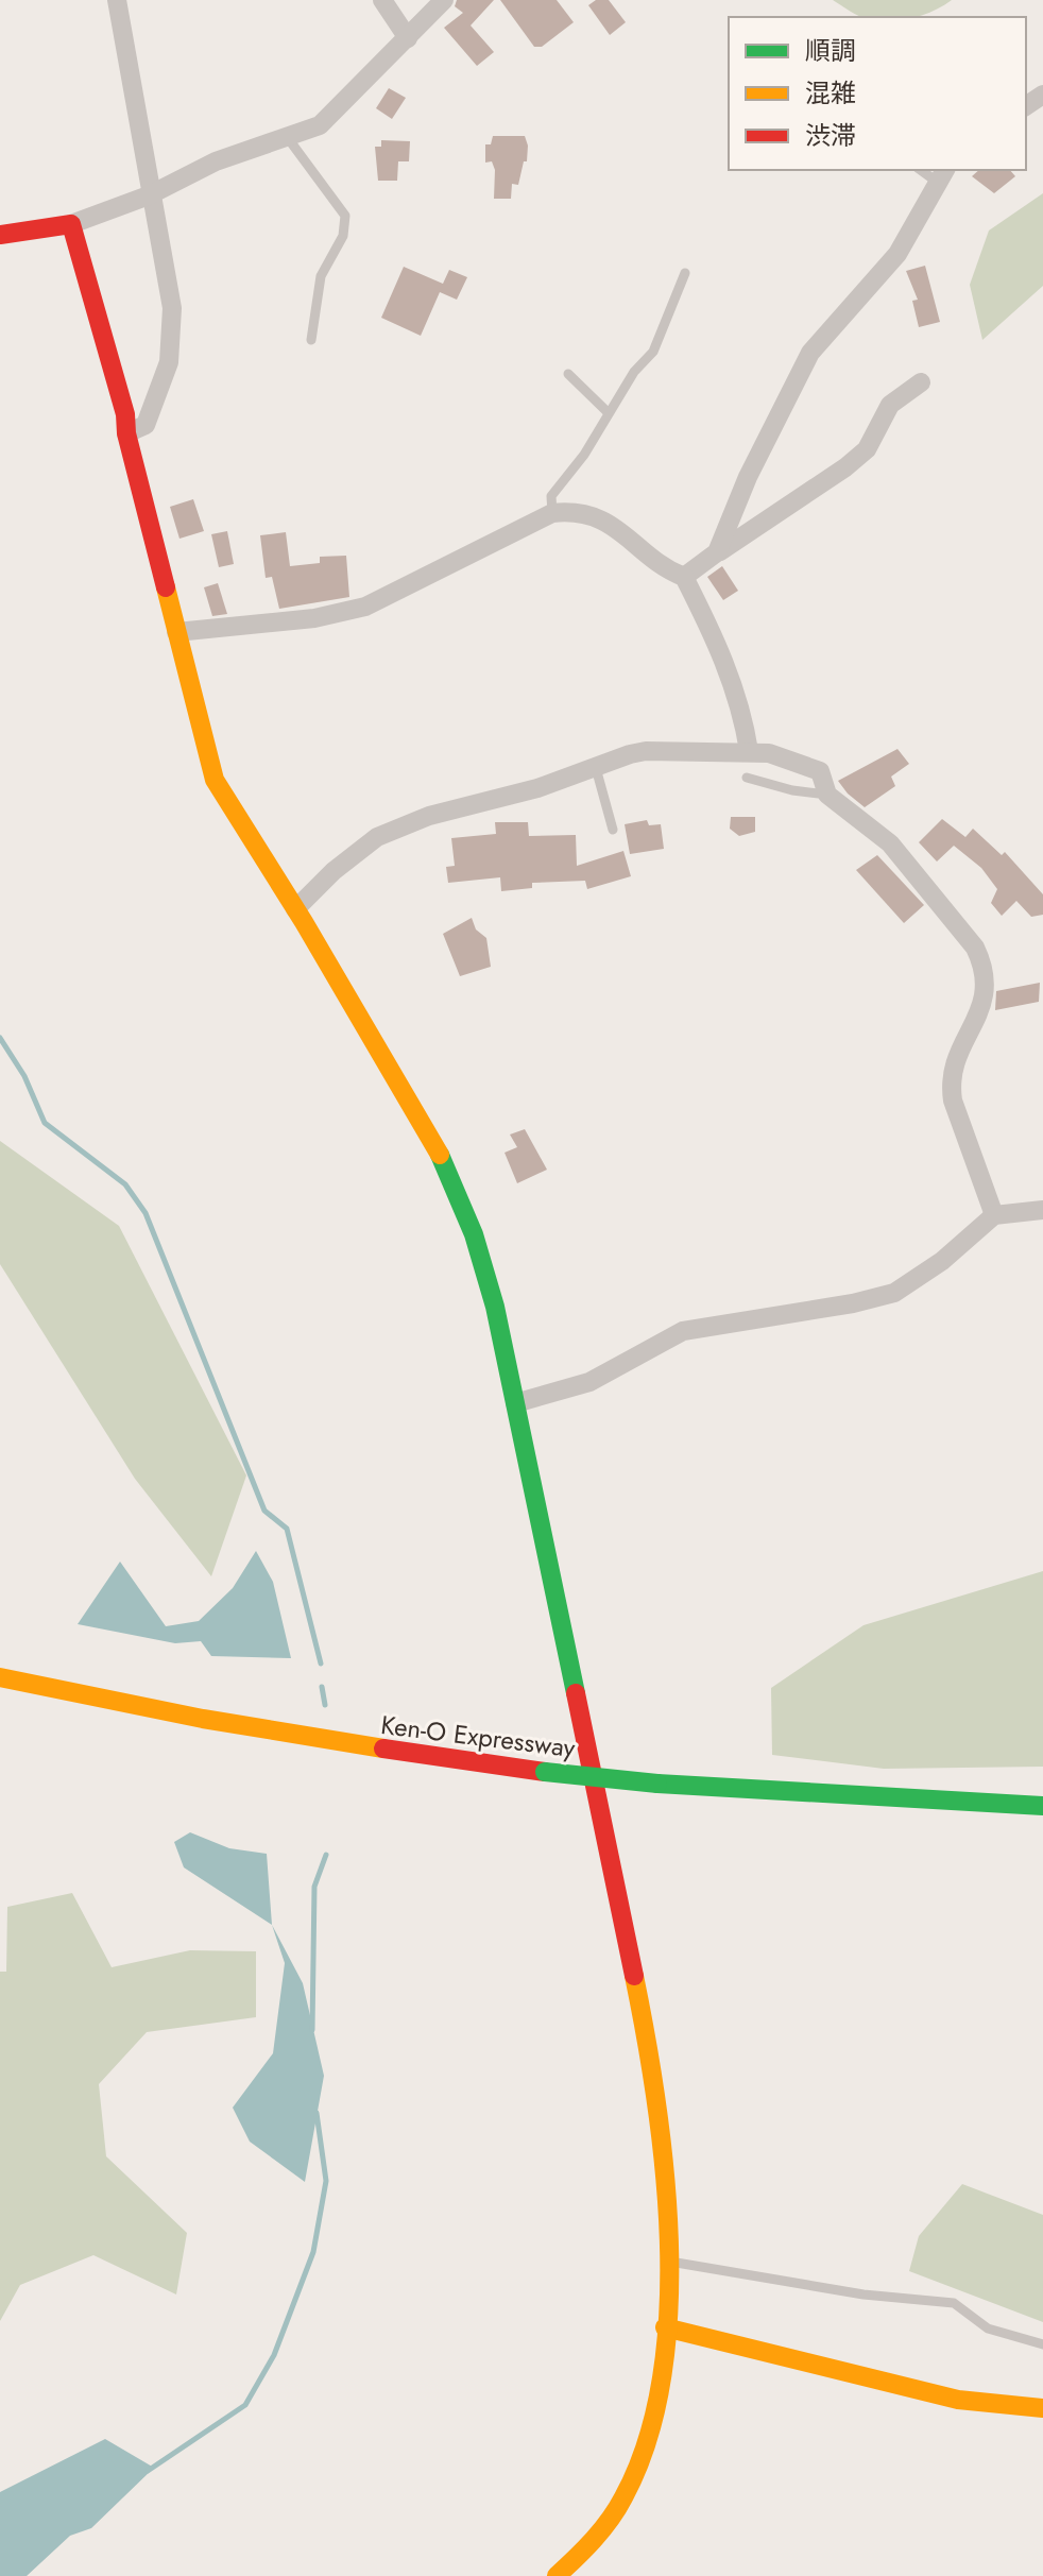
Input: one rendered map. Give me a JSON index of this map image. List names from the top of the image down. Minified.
{"streets":{"main road":["Ken-O Expressway"]},"legend":["順調","混雑","渋滞"]}
